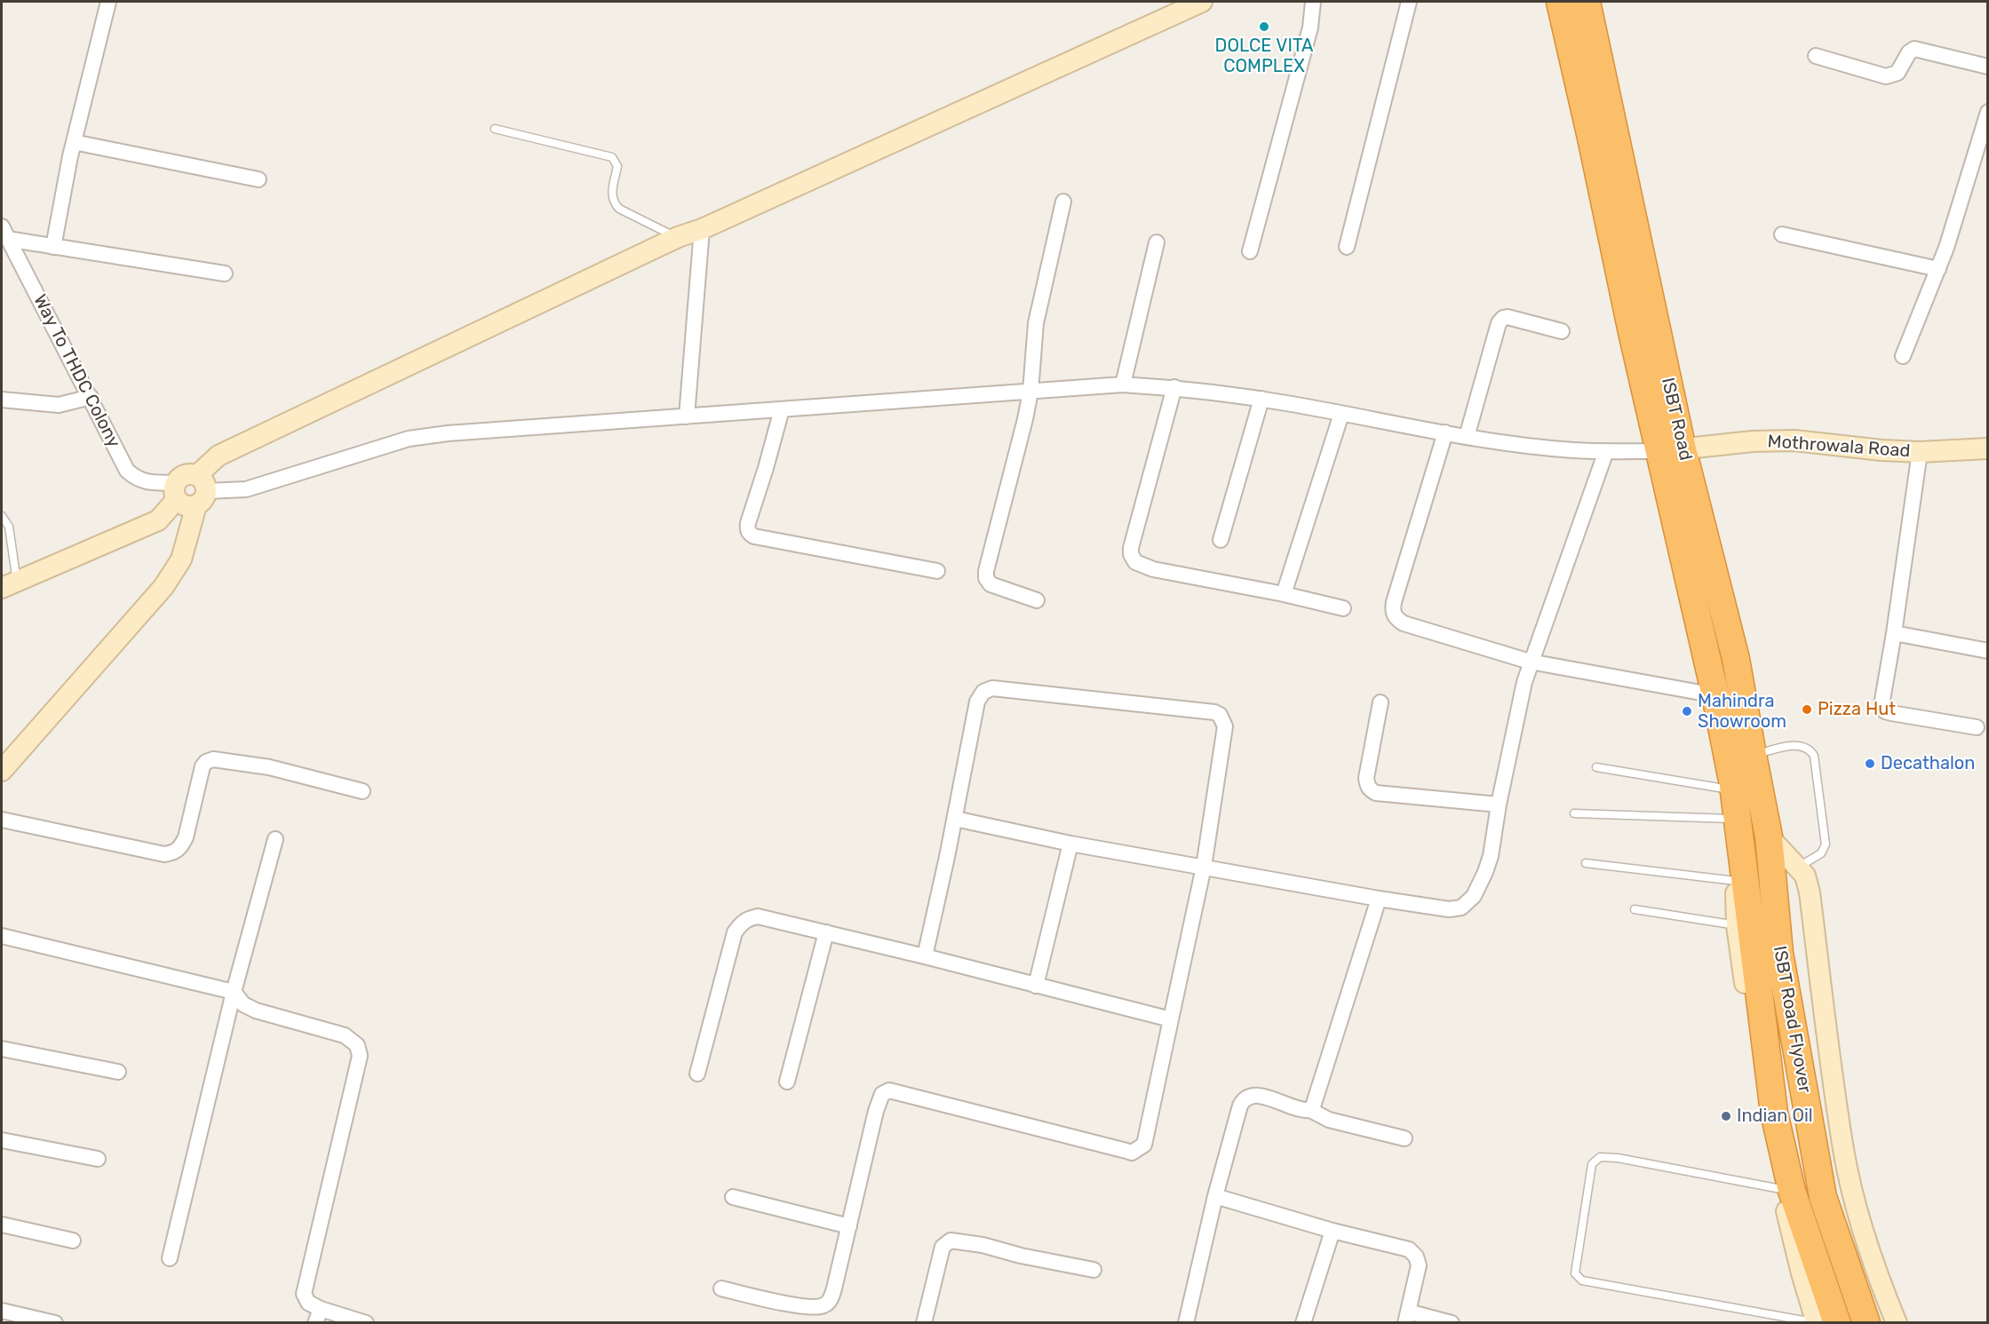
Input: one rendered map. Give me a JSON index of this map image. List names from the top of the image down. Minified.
{"streets":{"highway":["ISBT Road","ISBT Road Flyover"],"main road":["Mothrowala Road"],"street":["Way To THDC Colony"]},"crossings":[["ISBT Road","Mothrowala Road"],["ISBT Road","ISBT Road Flyover"],["Mothrowala Road","ISBT Road Flyover"]],"places":["DOLCE VITA COMPLEX","Pizza Hut","Mahindra Showroom","Decathalon","Indian Oil"]}
